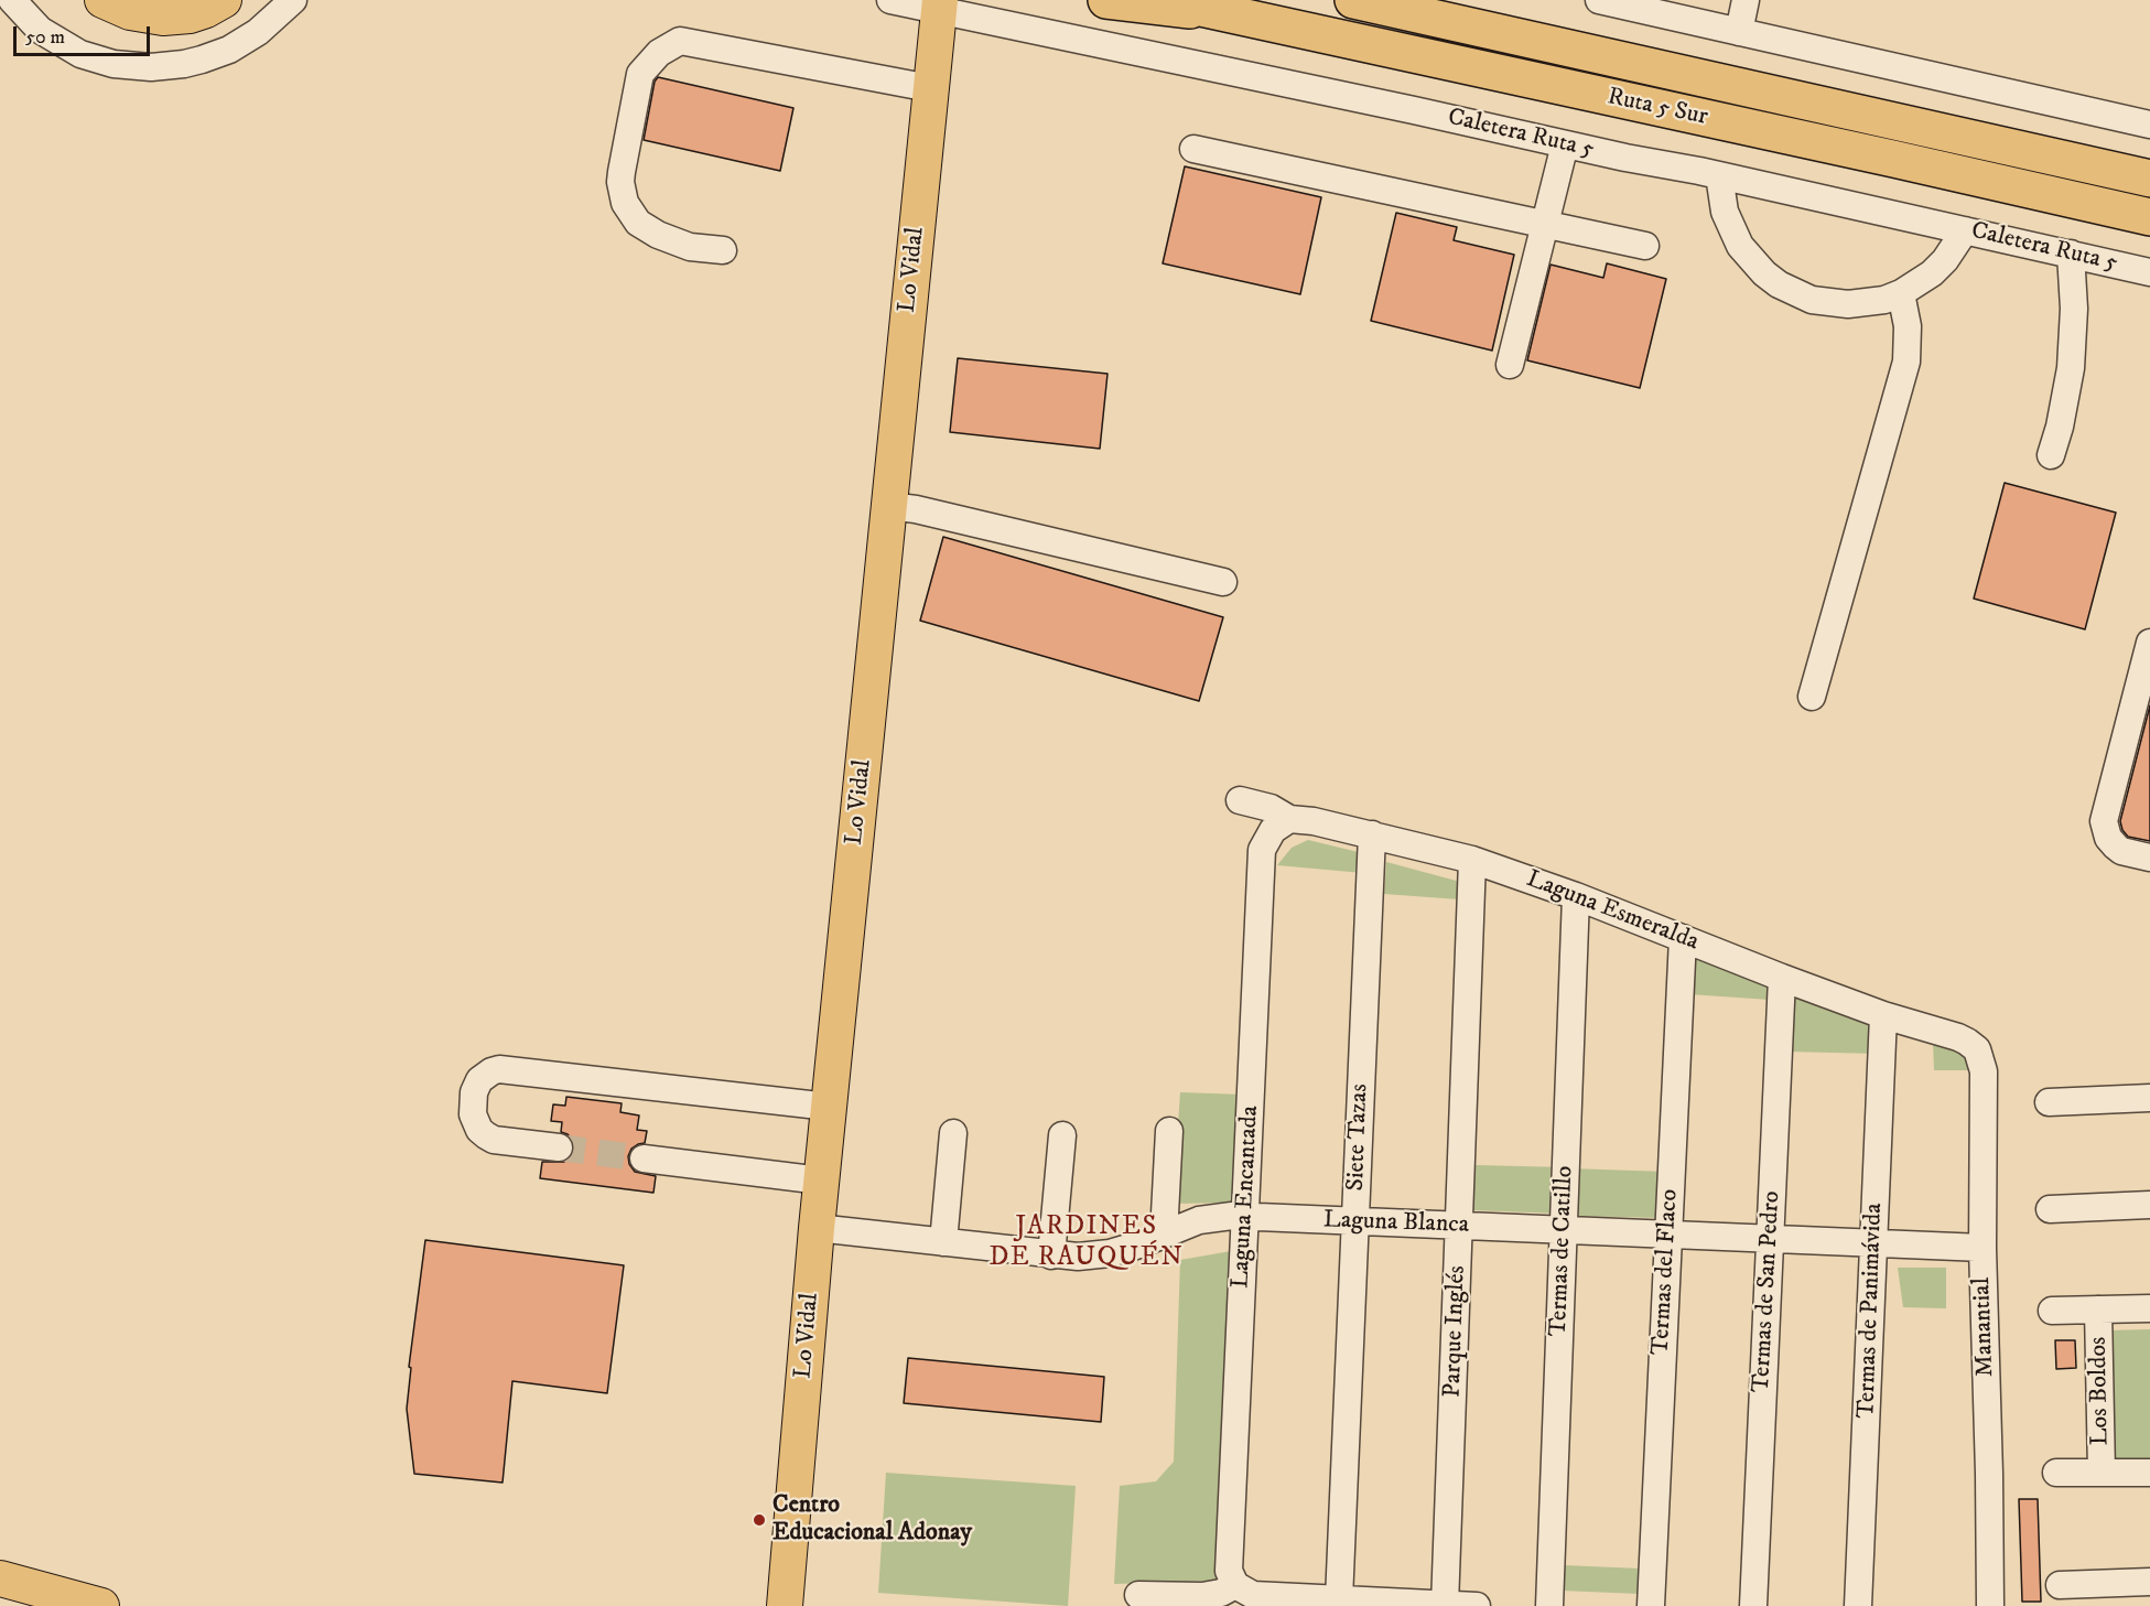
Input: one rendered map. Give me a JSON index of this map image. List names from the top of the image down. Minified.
{"streets":{"highway":["Ruta 5 Sur"],"main road":["Lo Vidal"],"street":["Caletera Ruta 5","Laguna Esmeralda","Siete Tazas","Laguna Encantada","Laguna Blanca","Termas de Catillo","Termas del Flaco","Termas de San Pedro","Termas de Panimávida","Manantial","Parque Inglés","Los Boldos"]},"crossings":[["Caletera Ruta 5","Lo Vidal"],["Lo Vidal","Laguna Blanca"],["Laguna Esmeralda","Siete Tazas"],["Laguna Esmeralda","Laguna Encantada"],["Laguna Esmeralda","Termas de Catillo"],["Laguna Esmeralda","Termas del Flaco"],["Laguna Esmeralda","Termas de San Pedro"],["Laguna Esmeralda","Termas de Panimávida"],["Laguna Esmeralda","Manantial"],["Laguna Esmeralda","Parque Inglés"],["Siete Tazas","Laguna Blanca"],["Laguna Encantada","Laguna Blanca"],["Laguna Blanca","Termas de Catillo"],["Laguna Blanca","Termas del Flaco"],["Laguna Blanca","Termas de San Pedro"],["Laguna Blanca","Termas de Panimávida"],["Laguna Blanca","Manantial"],["Laguna Blanca","Parque Inglés"]],"districts":["JARDINES DE RAUQUÉN"],"places":["Centro Educacional Adonay"],"scale_bar":"50 m"}
